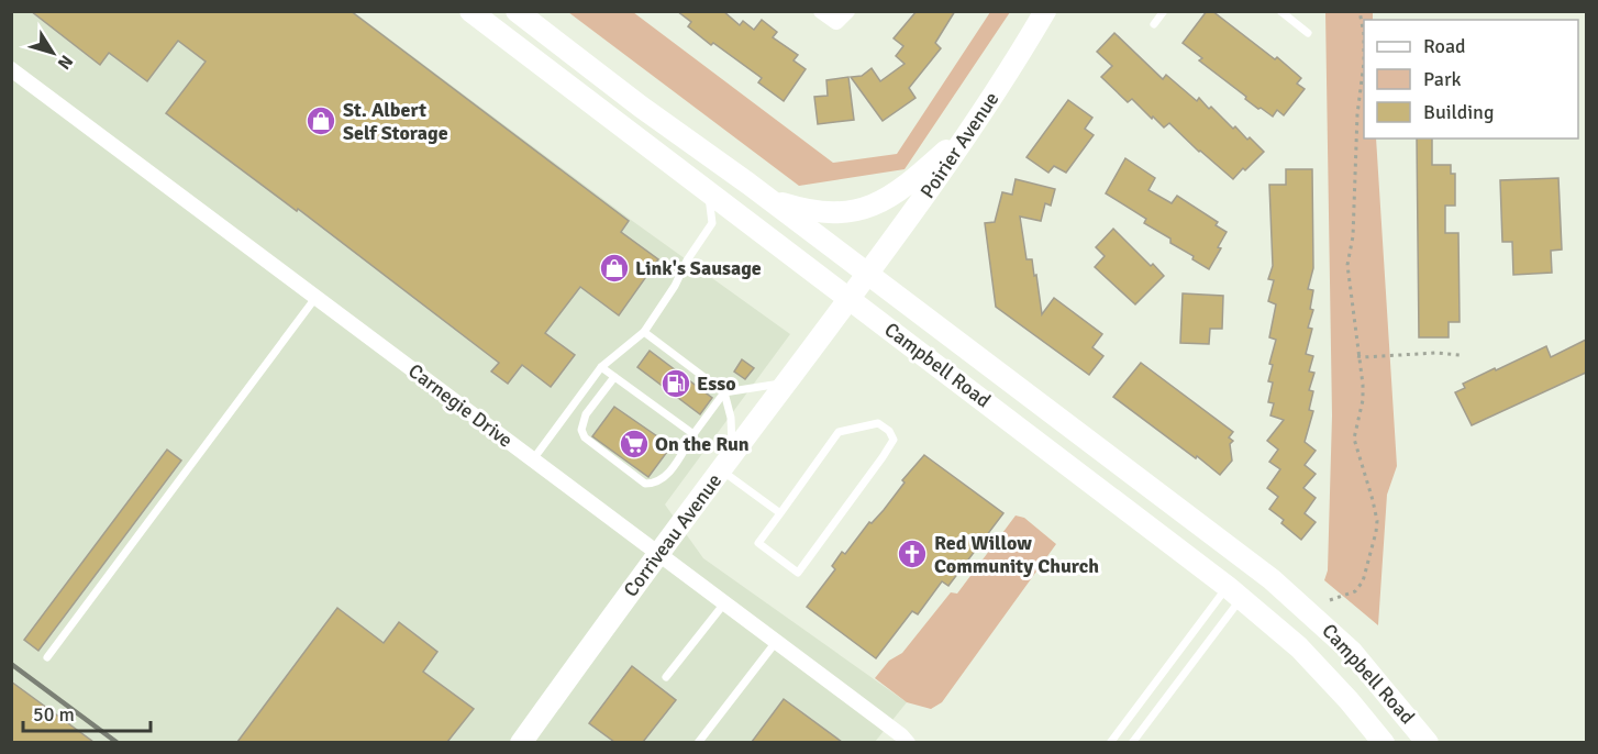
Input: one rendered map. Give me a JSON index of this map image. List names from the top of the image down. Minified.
{"streets":{"street":["Poirier Avenue","Campbell Road","Carnegie Drive","Corriveau Avenue"]},"crossings":[["Poirier Avenue","Campbell Road"],["Poirier Avenue","Corriveau Avenue"],["Campbell Road","Corriveau Avenue"],["Carnegie Drive","Corriveau Avenue"]],"places":{"shop":["St. Albert Self Storage","Link's Sausage"],"fuel station":["Esso"],"supermarket":["On the Run"],"church":["Red Willow Community Church"]},"legend":["Road","Park","Building"],"scale_bar":"50 m","north":"bottom right"}
